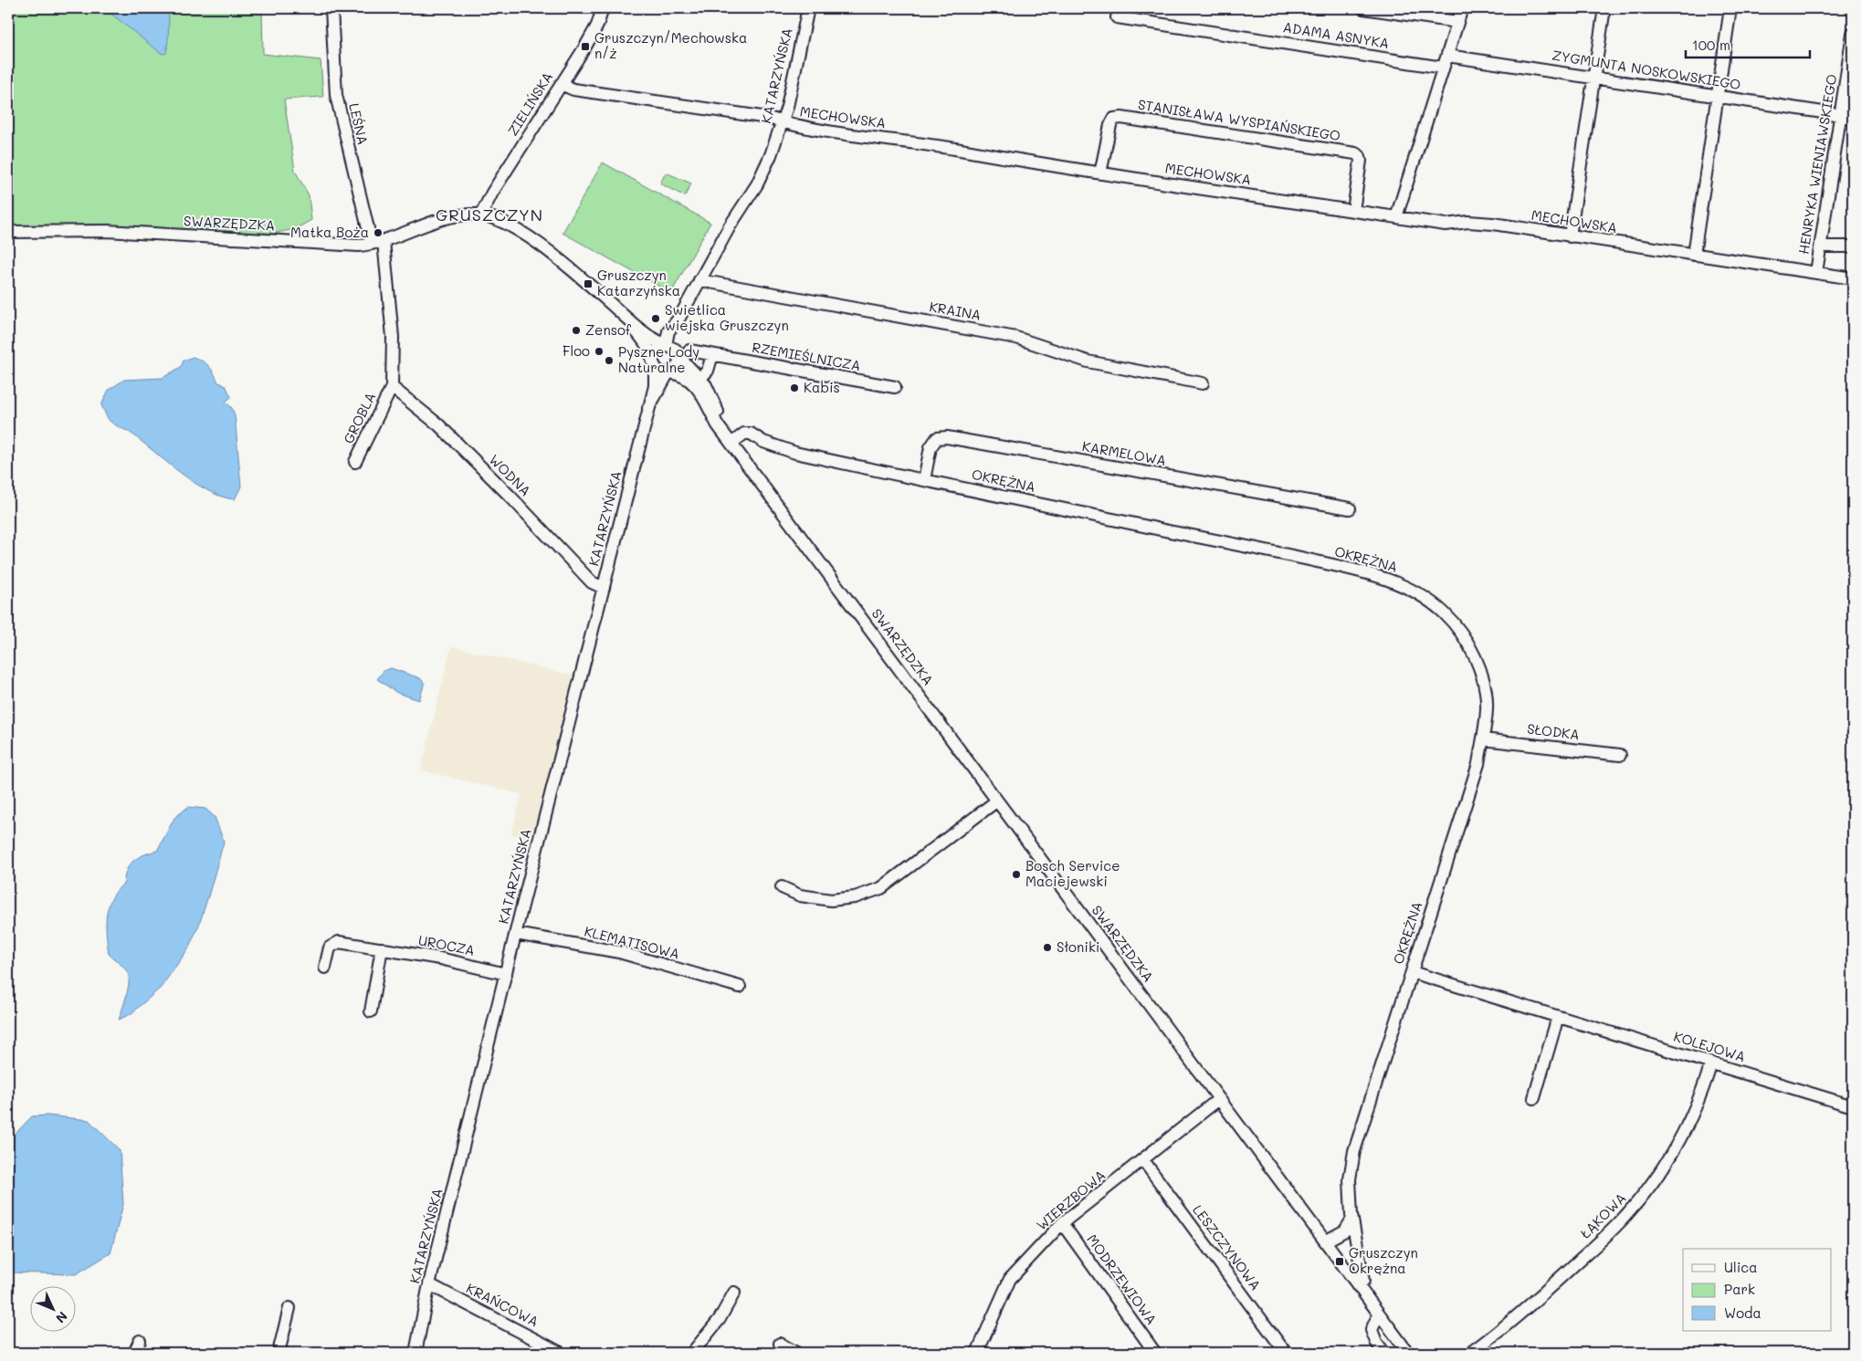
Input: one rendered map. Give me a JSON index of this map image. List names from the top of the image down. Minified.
{"streets":{"street":["ADAMA ASNYKA","ZYGMUNTA NOSKOWSKIEGO","KATARZYŃSKA","ZIELIŃSKA","MECHOWSKA","STANISŁAWA WYSPIAŃSKIEGO","LEŚNA","HENRYKA WIENIAWSKIEGO","SWARZĘDZKA","KRAINA","RZEMIEŚLNICZA","GROBLA","KARMELOWA","WODNA","OKRĘŻNA","SŁODKA","KLEMATISOWA","UROCZA","KOLEJOWA","WIERZBOWA","ŁĄKOWA","LESZCZYNOWA","MODRZEWIOWA","KRAŃCOWA"]},"crossings":[["ZYGMUNTA NOSKOWSKIEGO","HENRYKA WIENIAWSKIEGO"],["KATARZYŃSKA","MECHOWSKA"],["KATARZYŃSKA","SWARZĘDZKA"],["KATARZYŃSKA","KRAINA"],["KATARZYŃSKA","RZEMIEŚLNICZA"],["KATARZYŃSKA","WODNA"],["KATARZYŃSKA","KLEMATISOWA"],["KATARZYŃSKA","UROCZA"],["KATARZYŃSKA","KRAŃCOWA"],["ZIELIŃSKA","MECHOWSKA"],["ZIELIŃSKA","SWARZĘDZKA"],["MECHOWSKA","STANISŁAWA WYSPIAŃSKIEGO"],["MECHOWSKA","HENRYKA WIENIAWSKIEGO"],["LEŚNA","SWARZĘDZKA"],["LEŚNA","GROBLA"],["LEŚNA","WODNA"],["SWARZĘDZKA","RZEMIEŚLNICZA"],["SWARZĘDZKA","OKRĘŻNA"],["SWARZĘDZKA","WIERZBOWA"],["GROBLA","WODNA"],["KARMELOWA","OKRĘŻNA"],["OKRĘŻNA","SŁODKA"],["OKRĘŻNA","KOLEJOWA"],["KOLEJOWA","ŁĄKOWA"],["WIERZBOWA","LESZCZYNOWA"],["WIERZBOWA","MODRZEWIOWA"]],"districts":["GRUSZCZYN"],"places":{"transit":["Gruszczyn/Mechowska n/ż","Gruszczyn Katarzyńska","Gruszczyn Okrężna"],"other":["Matka Boża","Swietlica wiejska Gruszczyn","Zensof","Floo","Pyszne Lody Naturalne","Kabis","Bosch Service Maciejewski","Słoniki"]},"legend":["Ulica","Park","Woda"],"scale_bar":"100 m","north":"bottom right"}
